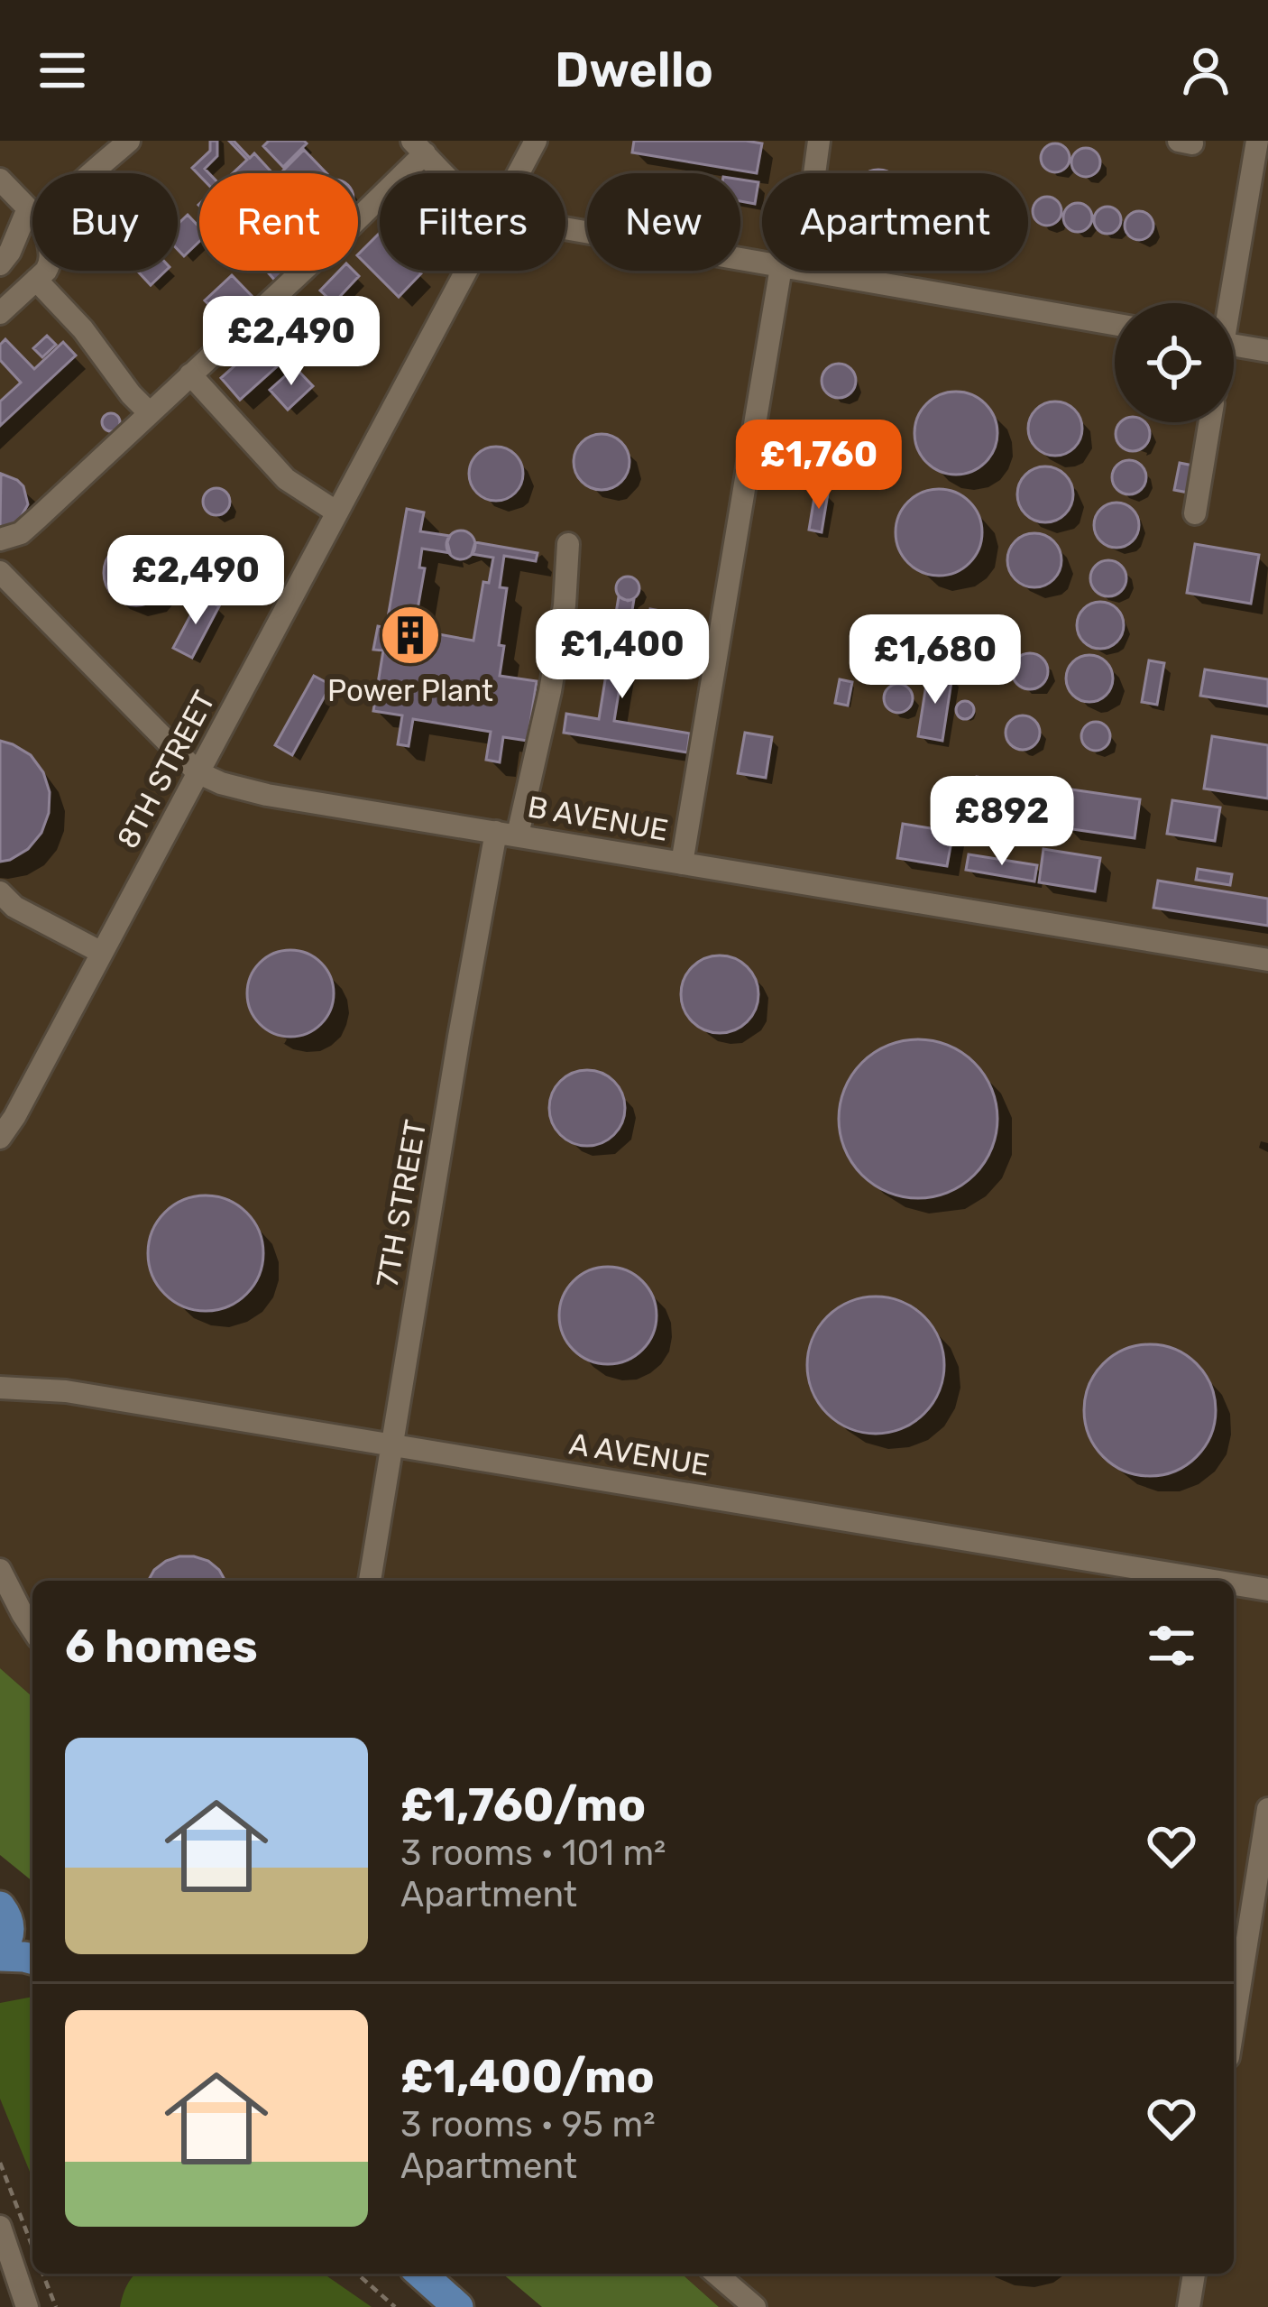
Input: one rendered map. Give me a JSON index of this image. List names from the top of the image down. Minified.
{"streets":{"street":["8TH STREET","B AVENUE","7TH STREET","A AVENUE"]},"crossings":[["8TH STREET","B AVENUE"],["B AVENUE","7TH STREET"],["7TH STREET","A AVENUE"]],"places":{"building":["Power Plant"]},"page":{"header":"Dwello","chip":["Buy","Rent","Filters","New","Apartment"],"price":["£2,490","£1,760","£2,490","£1,400","£1,680","£892"],"heading":"6 homes","list":[{"name":"£1,760/mo","note":"3 rooms · 101 m² · Apartment"},{"name":"£1,400/mo","note":"3 rooms · 95 m² · Apartment"}]}}
